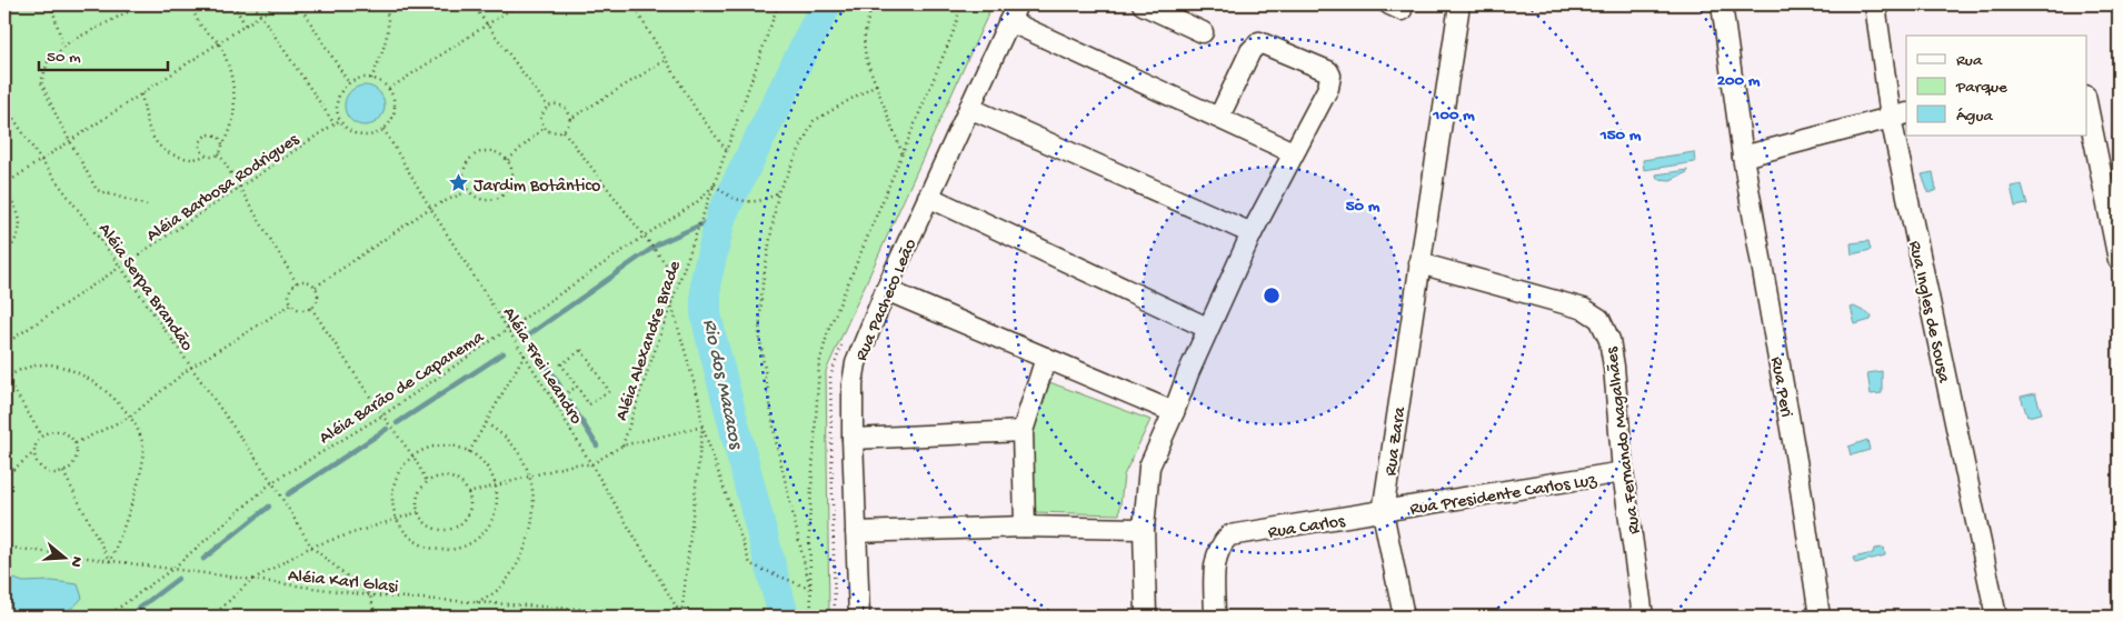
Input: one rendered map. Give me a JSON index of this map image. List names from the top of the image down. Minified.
{"streets":{"street":["Rua Pacheco Leão","Rua Ingles de Sousa","Rua Peri","Rua Zara","Rua Fernando Magalhães","Rua Presidente Carlos Luz","Rua Carlos"],"path":["Aléia Barbosa Rodrigues","Aléia Serpa Brandão","Aléia Alexandre Brade","Aléia Frei Leandro","Aléia Barão de Capanema","Aléia Karl Glasi"]},"crossings":[["Aléia Barbosa Rodrigues","Aléia Serpa Brandão"],["Aléia Barbosa Rodrigues","Aléia Frei Leandro"],["Aléia Serpa Brandão","Aléia Barão de Capanema"],["Aléia Serpa Brandão","Aléia Karl Glasi"],["Aléia Alexandre Brade","Aléia Barão de Capanema"],["Aléia Frei Leandro","Aléia Barão de Capanema"],["Aléia Frei Leandro","Aléia Karl Glasi"],["Aléia Barão de Capanema","Aléia Karl Glasi"],["Rua Zara","Rua Fernando Magalhães"],["Rua Zara","Rua Presidente Carlos Luz"],["Rua Zara","Rua Carlos"],["Rua Fernando Magalhães","Rua Presidente Carlos Luz"],["Rua Presidente Carlos Luz","Rua Carlos"]],"water":["Rio dos Macacos"],"places":{"place":["Jardim Botântico"]},"legend":["Rua","Parque","Água"],"scale_bar":"50 m","north":"right","rings":["200 m","100 m","150 m","50 m"]}
